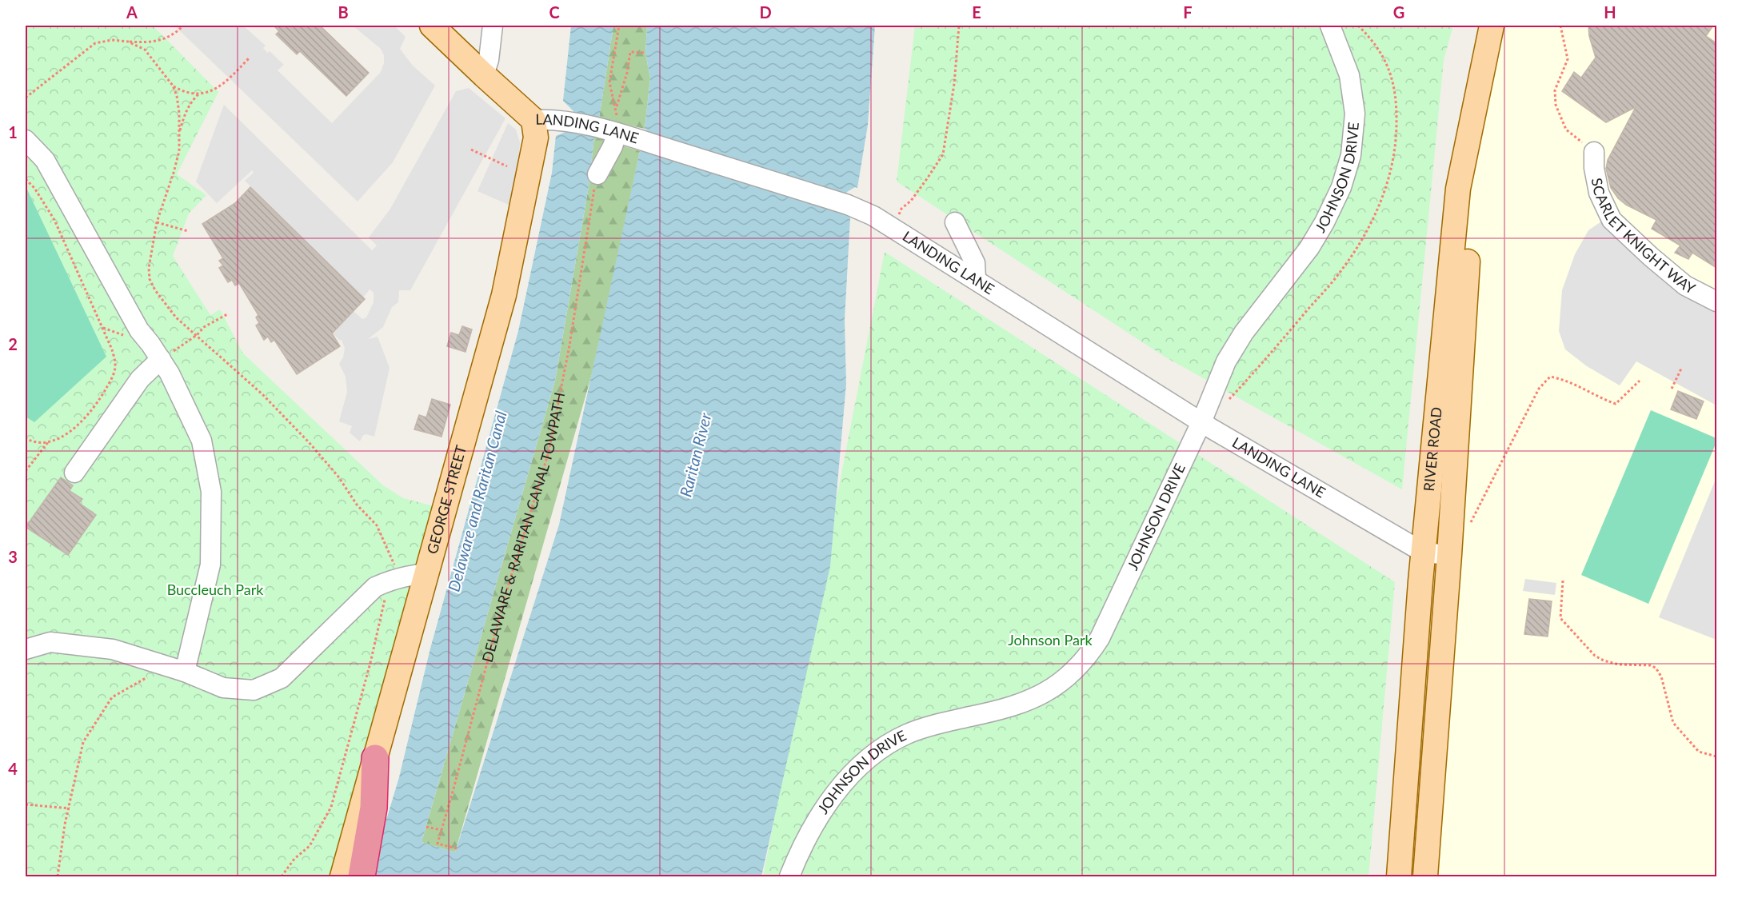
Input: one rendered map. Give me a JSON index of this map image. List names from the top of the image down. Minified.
{"streets":{"main road":["LANDING LANE","RIVER ROAD","GEORGE STREET"],"street":["JOHNSON DRIVE","SCARLET KNIGHT WAY"],"path":["DELAWARE & RARITAN CANAL TOWPATH"]},"crossings":[["LANDING LANE","JOHNSON DRIVE"],["LANDING LANE","RIVER ROAD"],["LANDING LANE","GEORGE STREET"]],"water":["Raritan River","Delaware and Raritan Canal"],"parks":["Buccleuch Park","Johnson Park"],"grid":{"columns":["A","B","C","D","E","F","G","H"],"rows":["1","2","3","4"]}}
